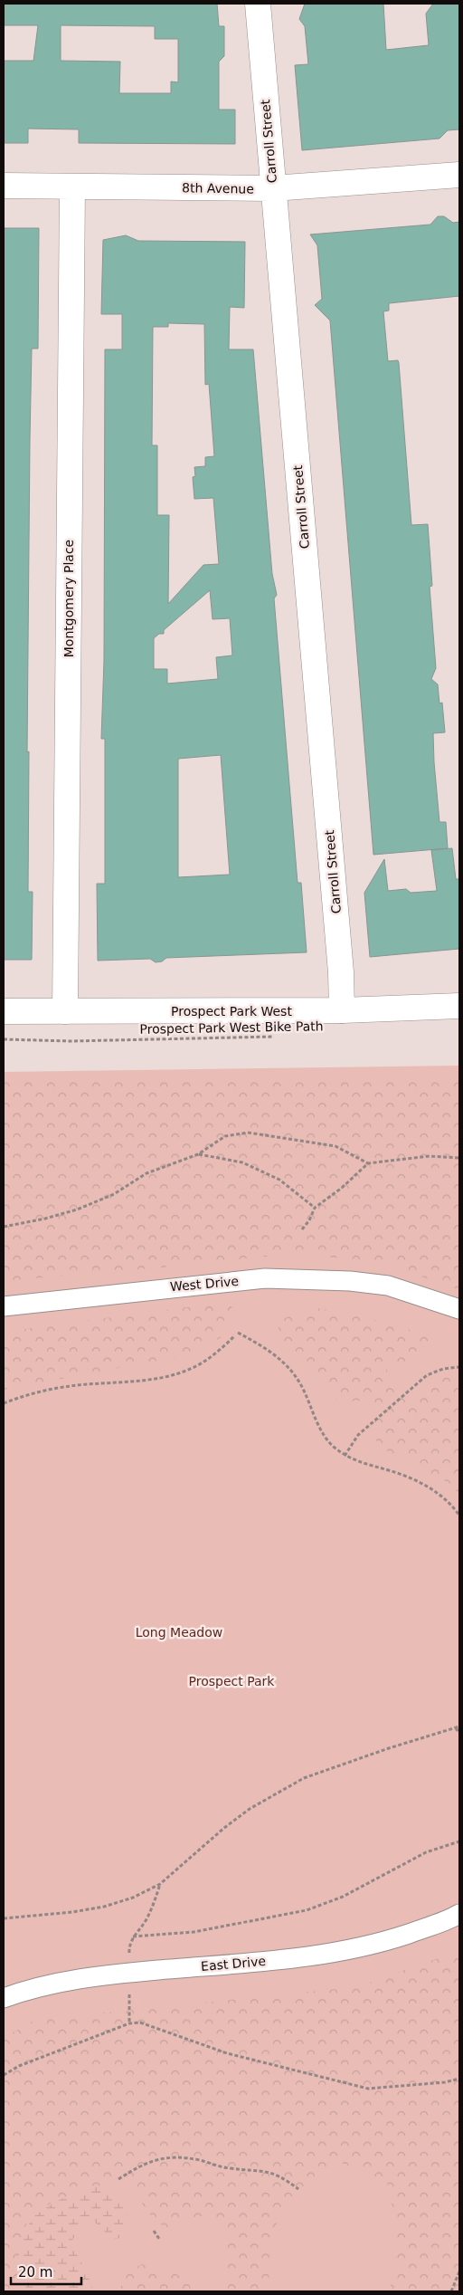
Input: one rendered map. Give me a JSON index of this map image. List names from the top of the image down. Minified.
{"streets":{"street":["Carroll Street","8th Avenue","Montgomery Place","Prospect Park West","West Drive","East Drive"],"path":["Prospect Park West Bike Path"]},"crossings":[["Carroll Street","8th Avenue"],["Carroll Street","Prospect Park West"],["8th Avenue","Montgomery Place"],["Montgomery Place","Prospect Park West"]],"parks":["Long Meadow","Prospect Park"],"scale_bar":"20 m"}
